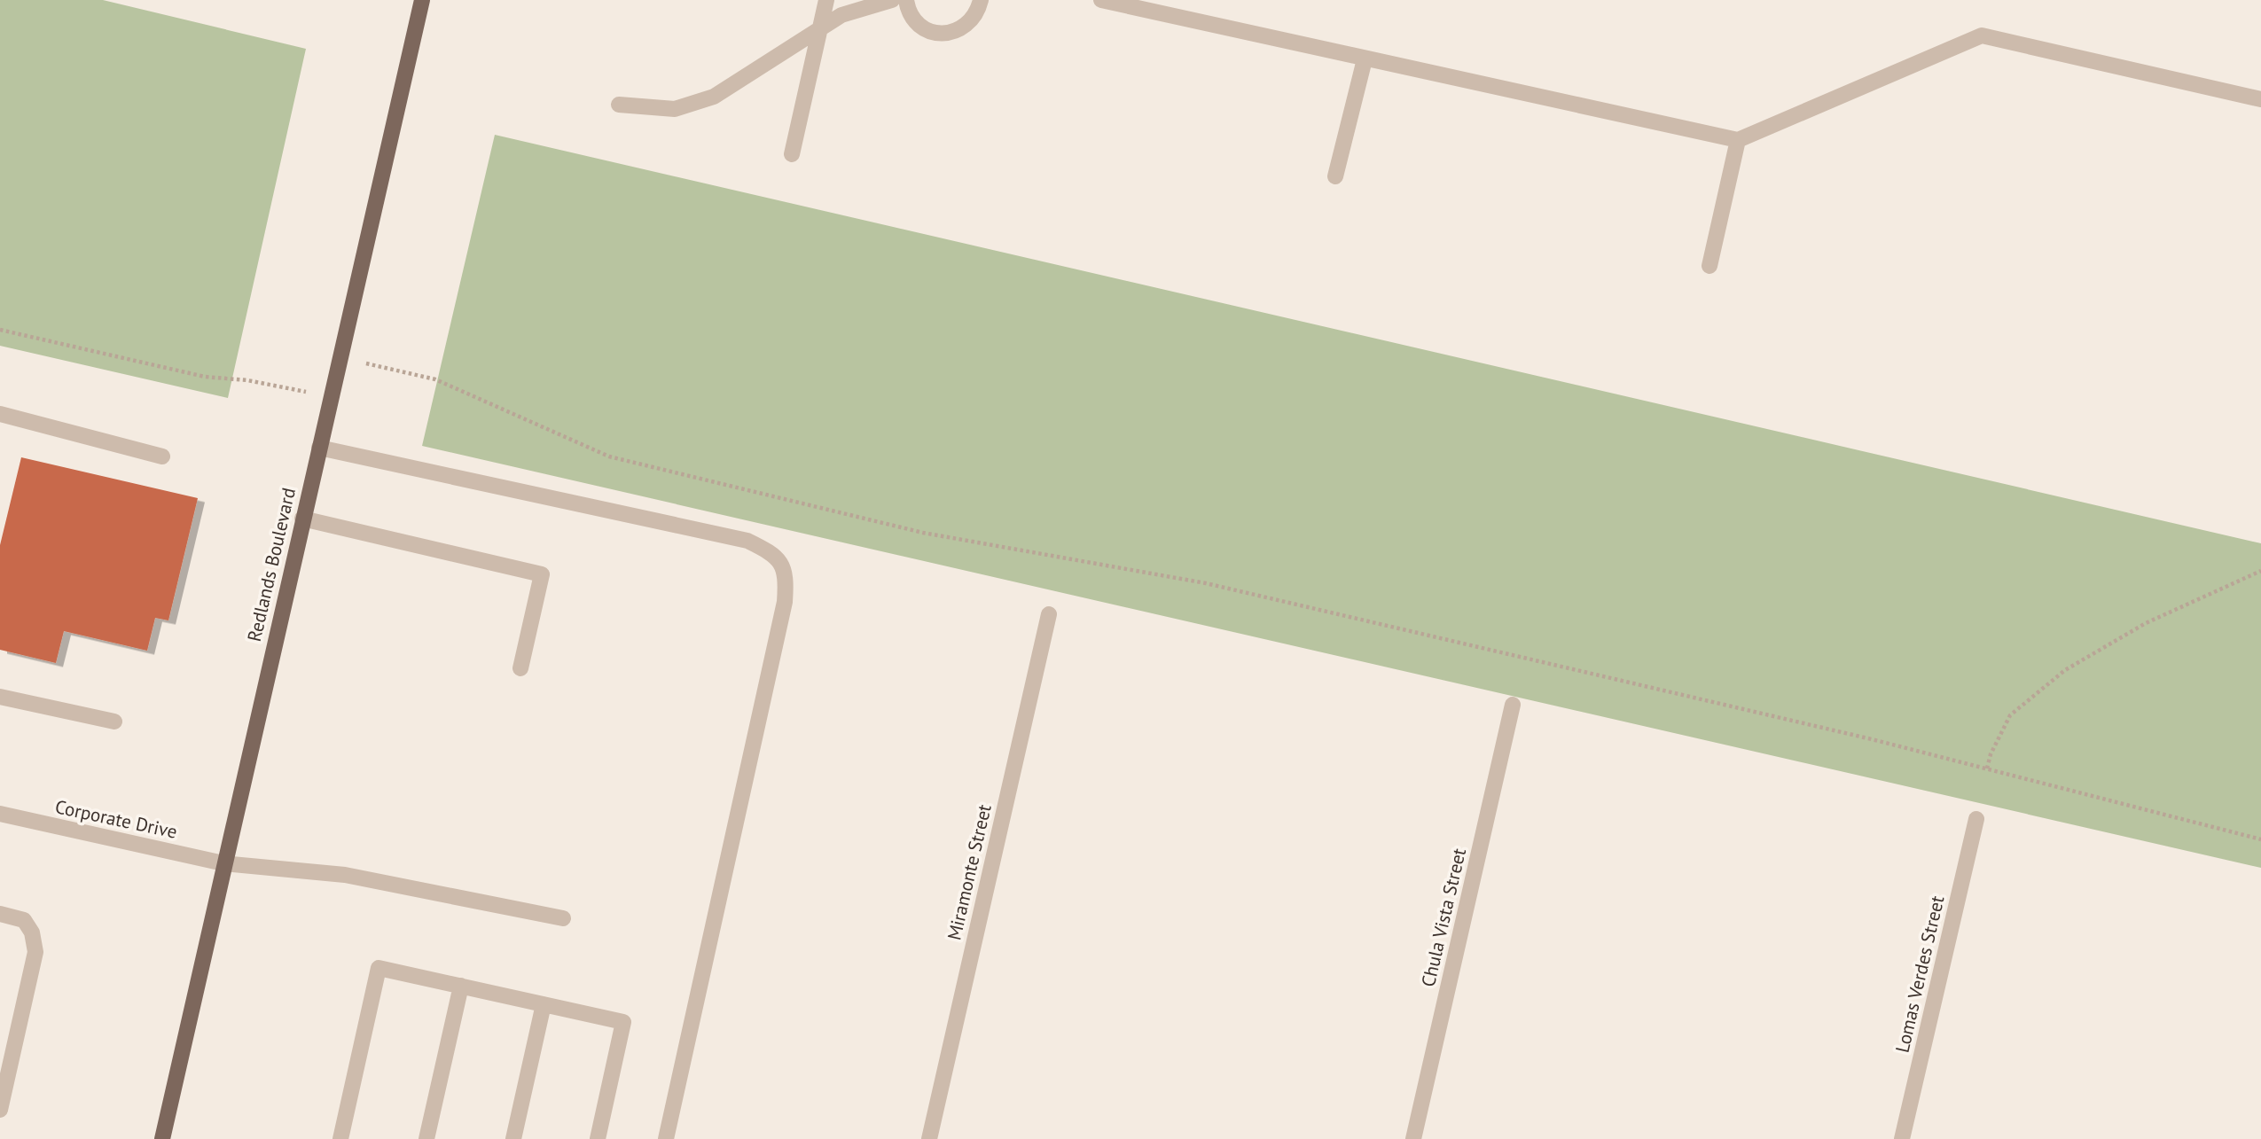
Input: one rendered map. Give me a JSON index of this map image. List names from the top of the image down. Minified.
{"streets":{"main road":["Redlands Boulevard"],"street":["Corporate Drive","Miramonte Street","Chula Vista Street","Lomas Verdes Street"]},"crossings":[["Redlands Boulevard","Corporate Drive"]]}
